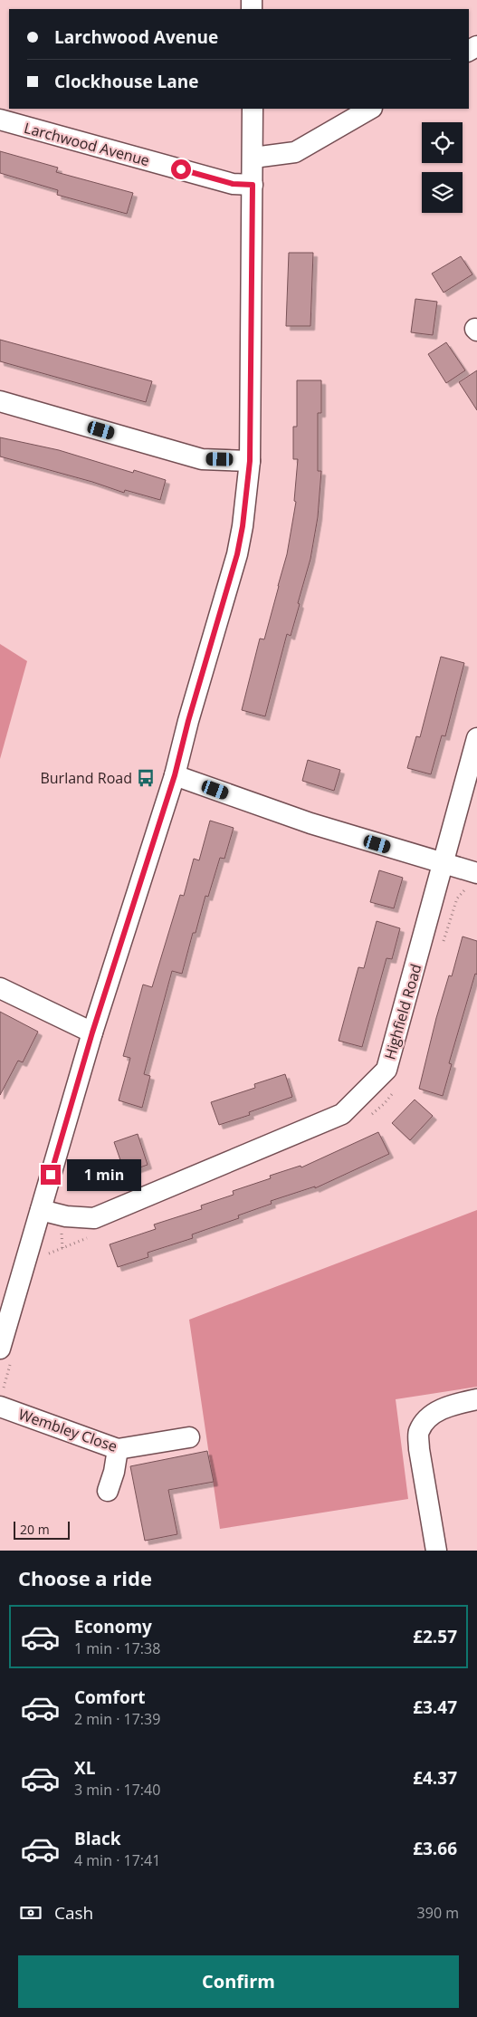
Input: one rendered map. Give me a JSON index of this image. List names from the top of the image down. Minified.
{"streets":{"street":["Larchwood Avenue","Highfield Road","Wembley Close"]},"places":{"bus stop":["Burland Road"]},"scale_bar":"20 m","page":{"banner":["Larchwood Avenue","Clockhouse Lane"],"bubble":"1 min","scale":"20 m","heading":"Choose a ride","list":[{"name":"Economy","note":"1 min · 17:38","value":"£2.57"},{"name":"Comfort","note":"2 min · 17:39","value":"£3.47"},{"name":"XL","note":"3 min · 17:40","value":"£4.37"},{"name":"Black","note":"4 min · 17:41","value":"£3.66"}],"pay":["Cash","390 m"],"buttons":"Confirm"}}
